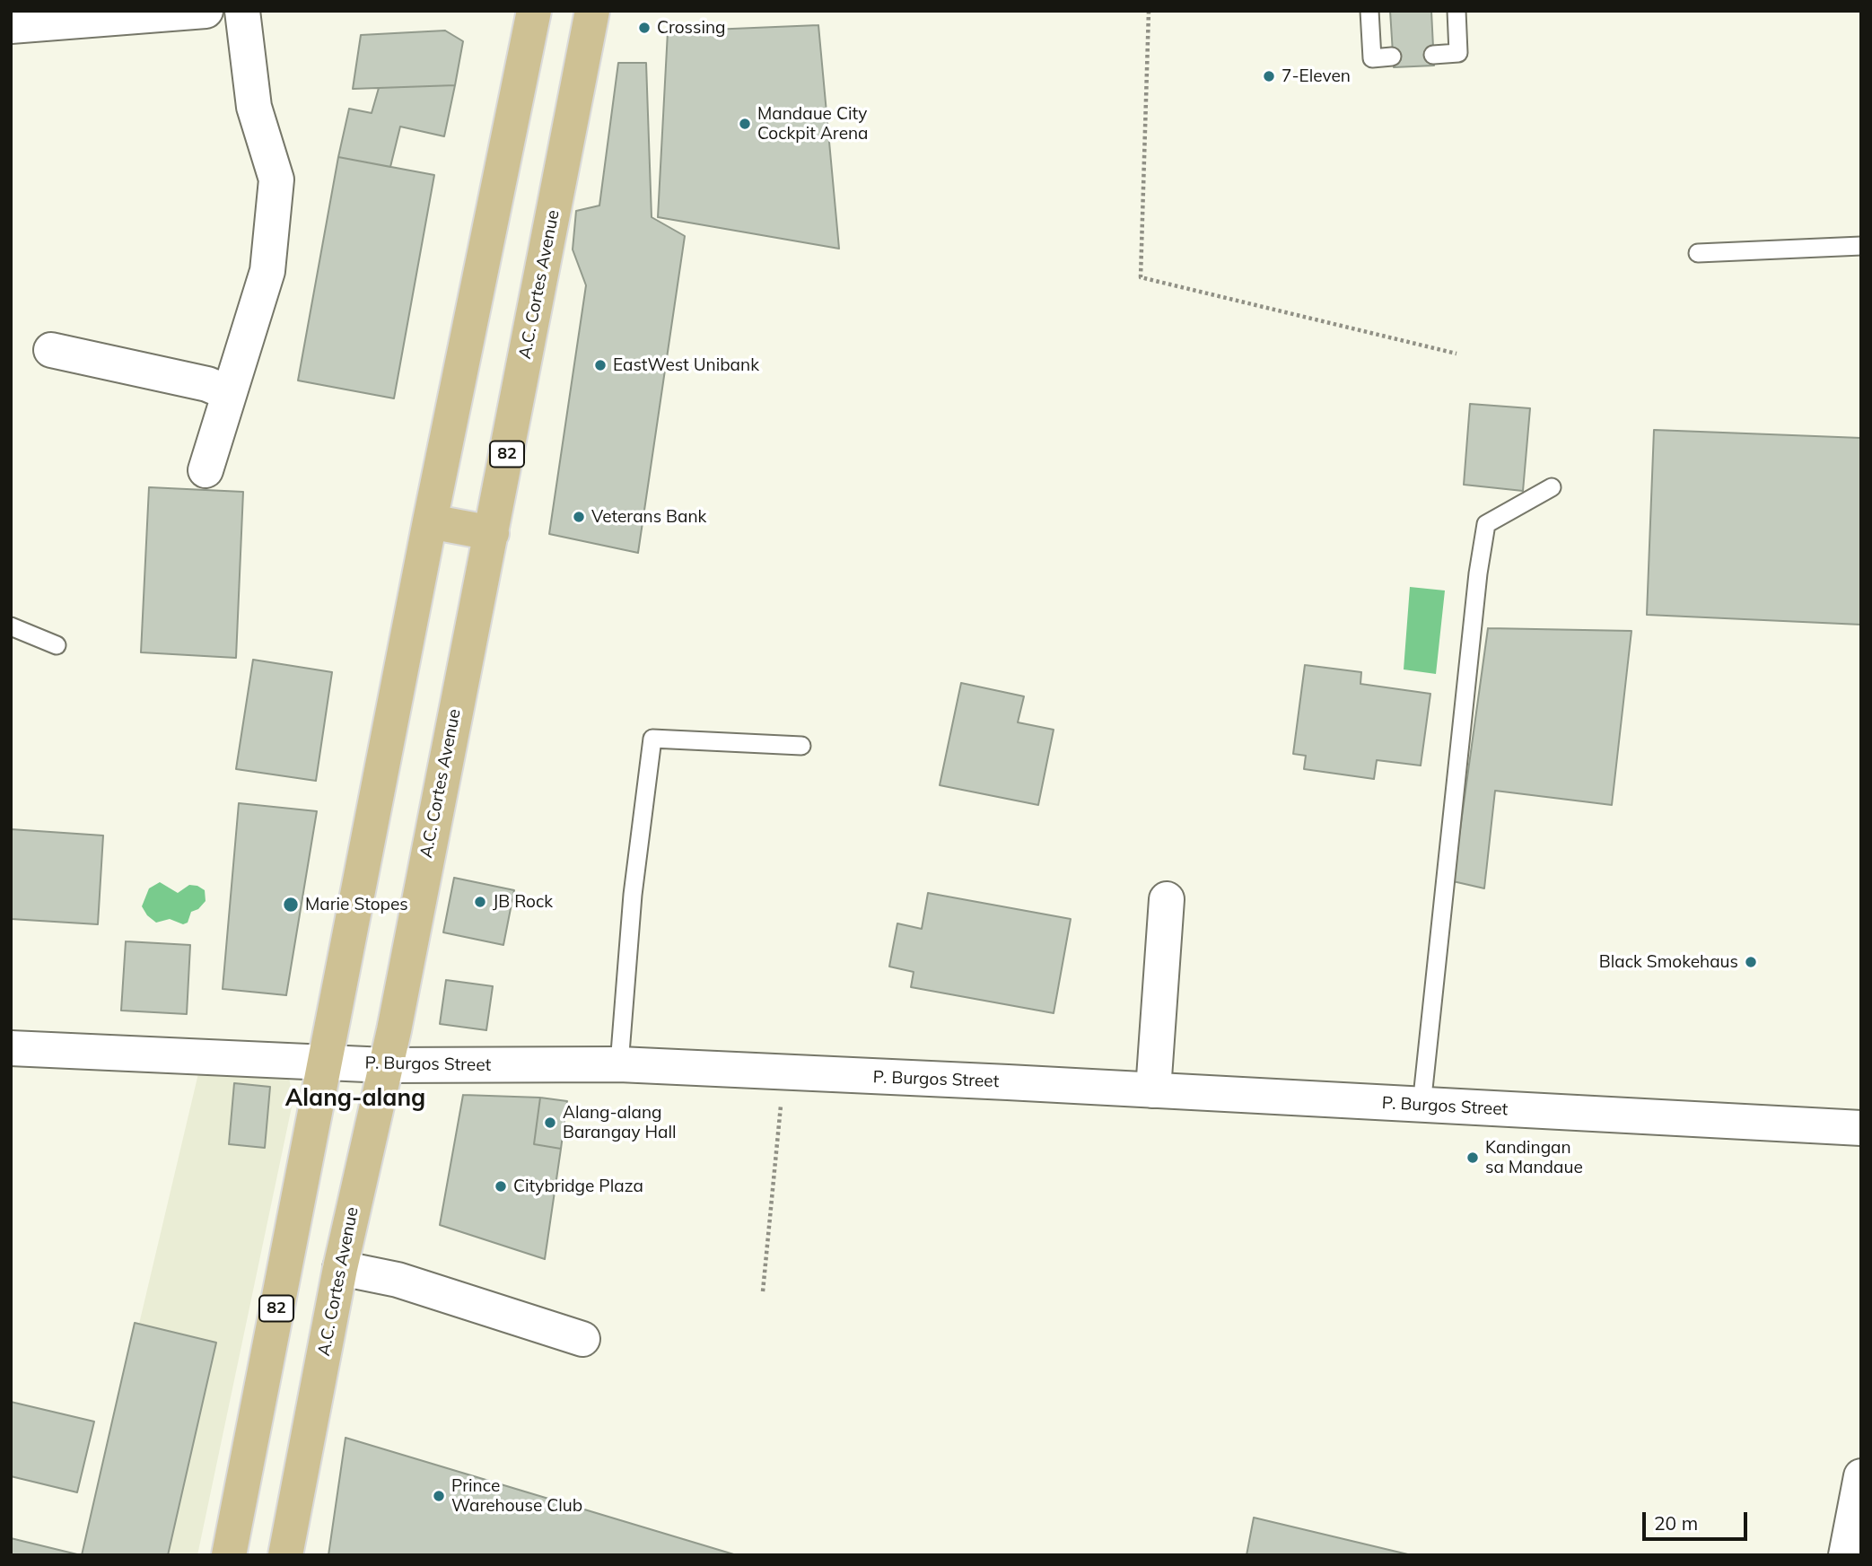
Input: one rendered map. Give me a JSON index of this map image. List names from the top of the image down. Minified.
{"streets":{"main road":["A.C. Cortes Avenue","82"],"street":["P. Burgos Street"]},"crossings":[["A.C. Cortes Avenue","P. Burgos Street"],["82","P. Burgos Street"]],"districts":["Alang-alang"],"places":["Crossing","7-Eleven","Mandaue City Cockpit Arena","EastWest Unibank","Veterans Bank","JB Rock","Marie Stopes","Black Smokehaus","Alang-alang Barangay Hall","Kandingan sa Mandaue","Citybridge Plaza","Prince Warehouse Club"],"scale_bar":"20 m"}
